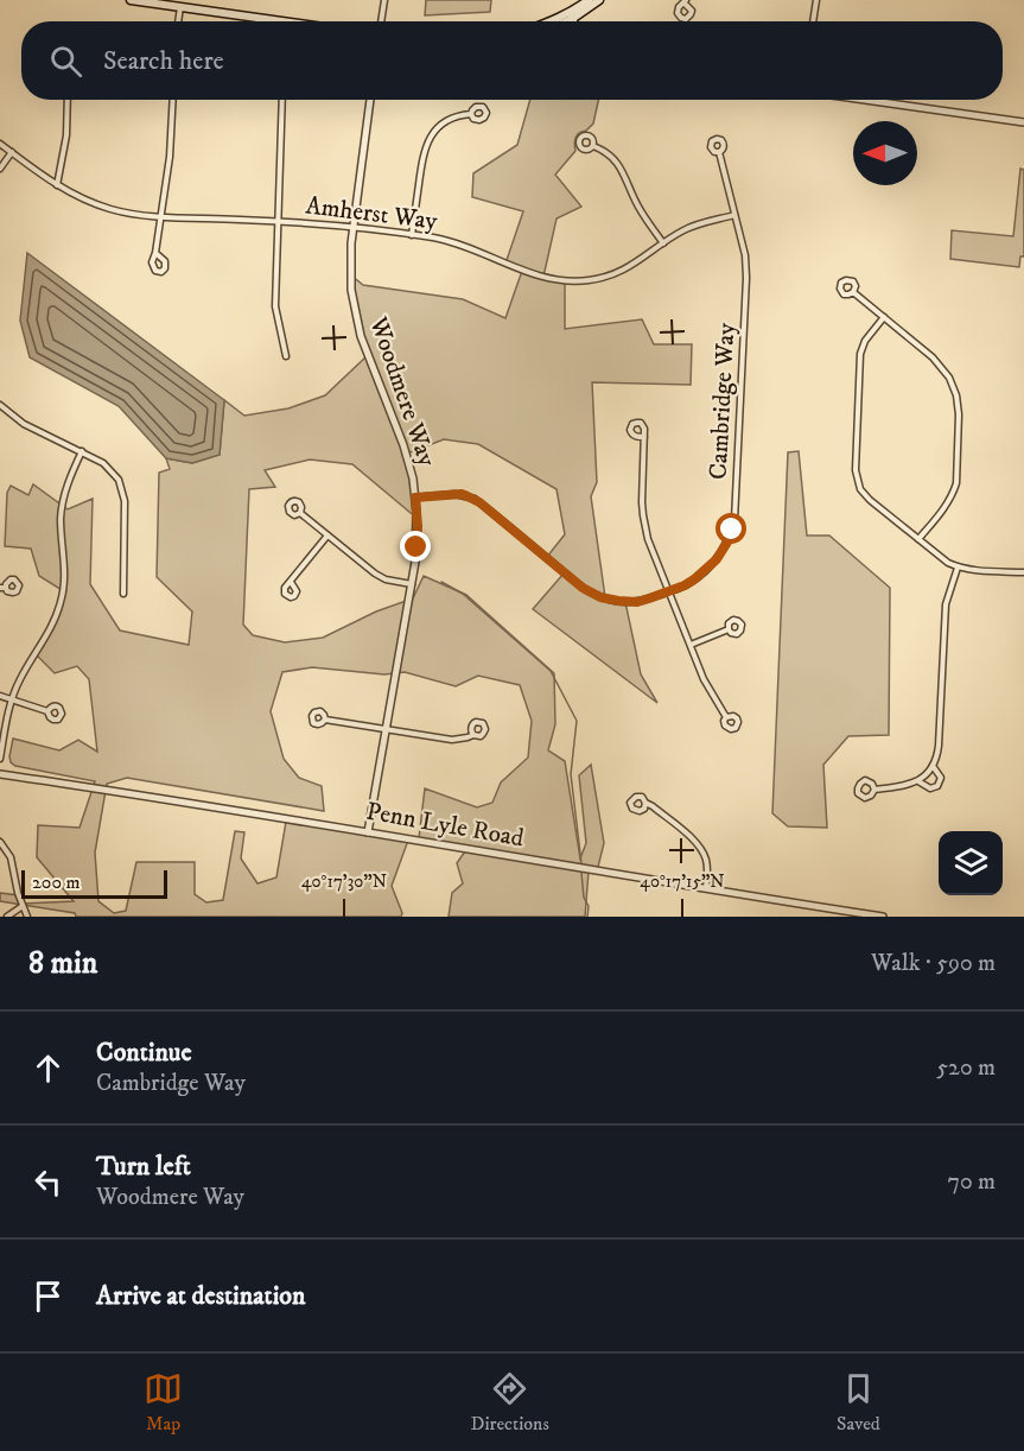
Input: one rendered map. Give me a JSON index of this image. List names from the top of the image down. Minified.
{"streets":{"street":["Amherst Way","Woodmere Way","Cambridge Way","Penn Lyle Road"]},"crossings":[["Amherst Way","Woodmere Way"],["Amherst Way","Cambridge Way"],["Woodmere Way","Cambridge Way"],["Woodmere Way","Penn Lyle Road"]],"scale_bar":"200 m","north":"left","page":{"search":"Search here","scale":"200 m","heading":["8 min","Walk · 590 m"],"list":[["Continue","Cambridge Way","520 m"],["Turn left","Woodmere Way","70 m"],"Arrive at destination"],"nav":["Map","Directions","Saved"]},"coordinates":["40°17'30\"N","40°17'15\"N"]}
